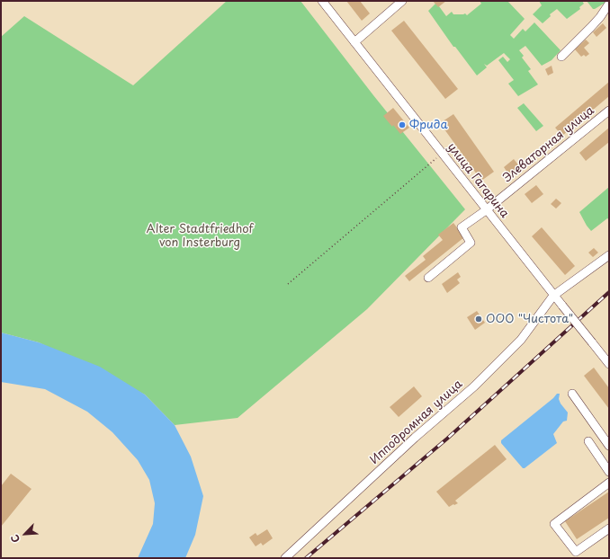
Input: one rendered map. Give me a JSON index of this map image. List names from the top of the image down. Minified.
{"streets":{"street":["Элеваторная улица","улица Гагарина","Ипподромная улица"]},"crossings":[["Элеваторная улица","улица Гагарина"],["улица Гагарина","Ипподромная улица"]],"parks":["Alter Stadtfriedhof von Insterburg"],"places":["Фрида","ООО \"Чистота\""],"north":"bottom left"}
